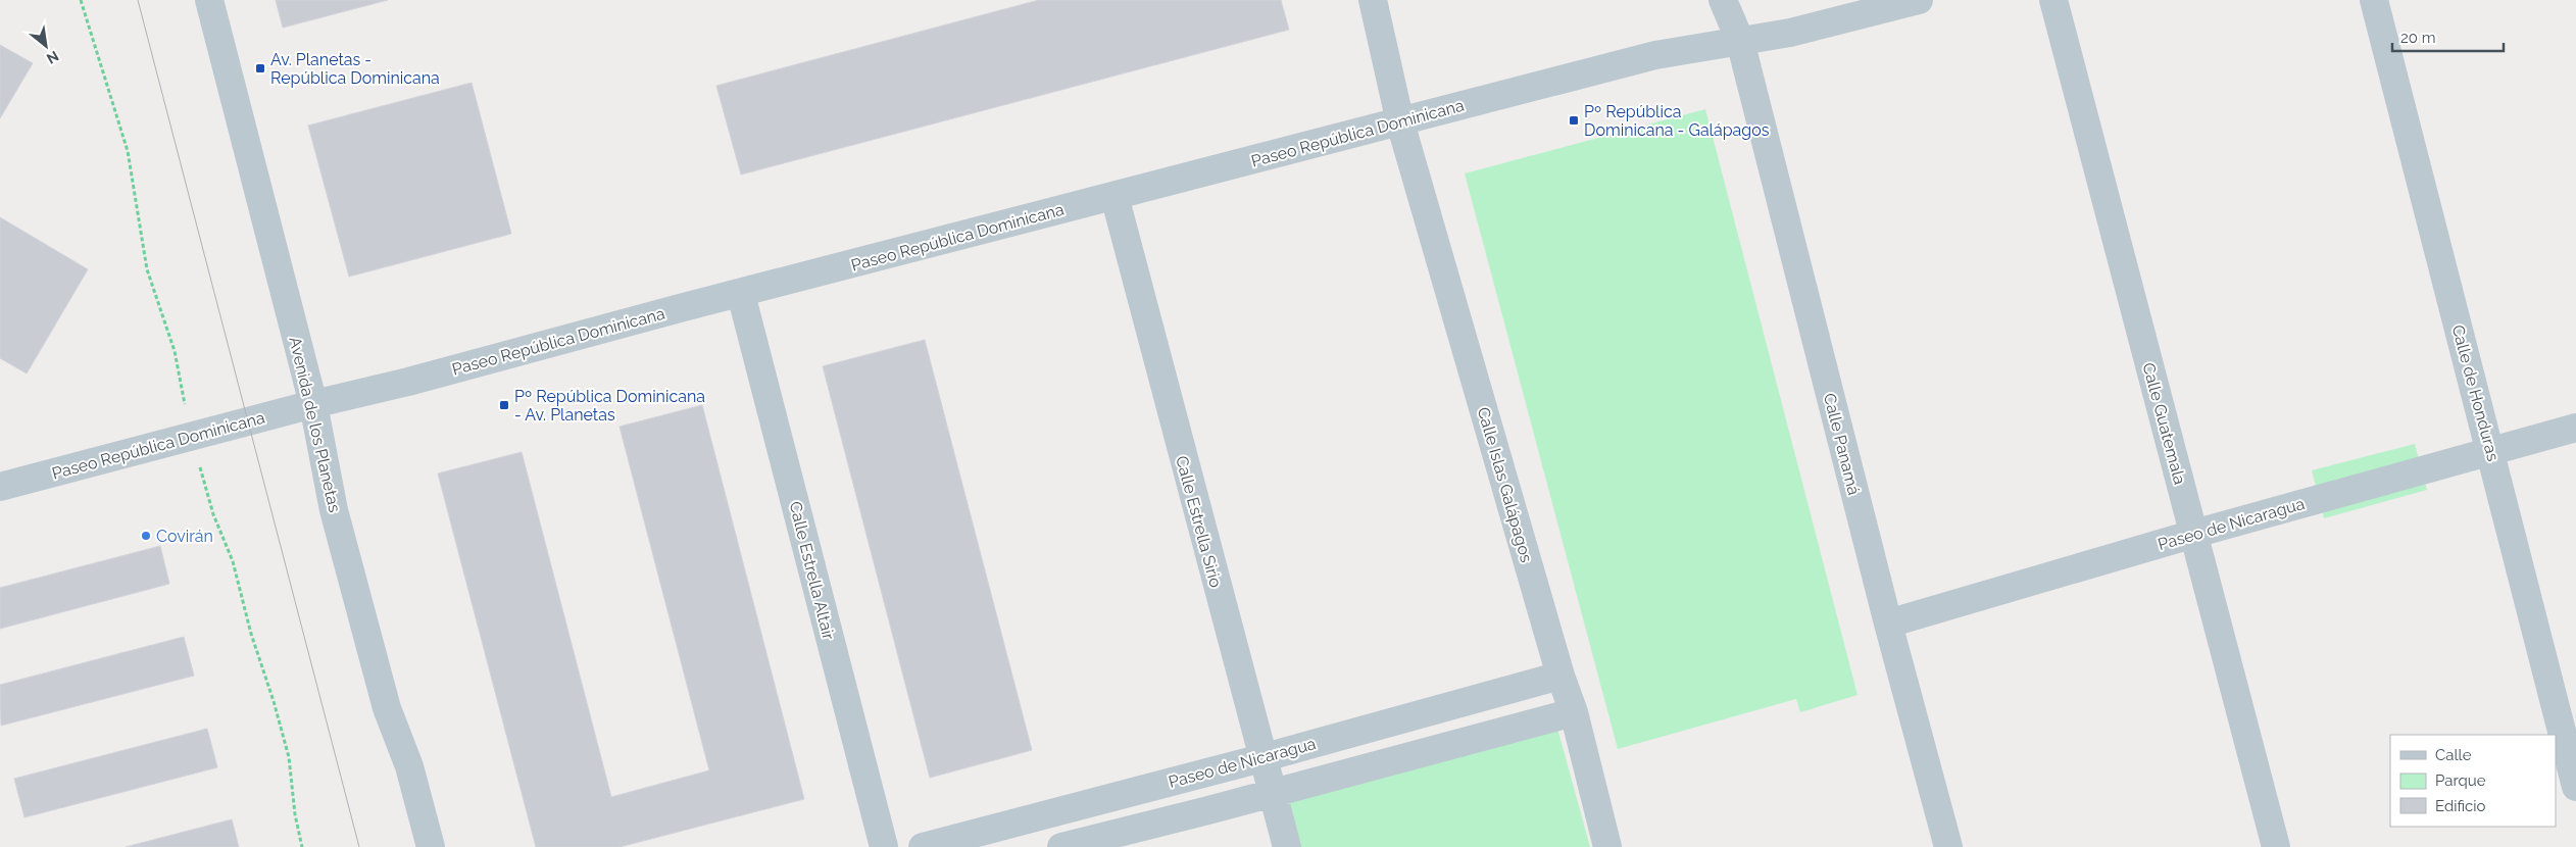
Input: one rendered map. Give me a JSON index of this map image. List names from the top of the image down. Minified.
{"streets":{"street":["Paseo República Dominicana","Calle de Honduras","Calle Guatemala","Avenida de los Planetas","Calle Panamá","Calle Islas Galápagos","Calle Estrella Sirio","Paseo de Nicaragua","Calle Estrella Altair"]},"crossings":[["Paseo República Dominicana","Avenida de los Planetas"],["Paseo República Dominicana","Calle Panamá"],["Paseo República Dominicana","Calle Islas Galápagos"],["Paseo República Dominicana","Calle Estrella Sirio"],["Paseo República Dominicana","Calle Estrella Altair"],["Calle de Honduras","Paseo de Nicaragua"],["Calle Guatemala","Paseo de Nicaragua"],["Calle Panamá","Paseo de Nicaragua"],["Calle Islas Galápagos","Paseo de Nicaragua"],["Calle Estrella Sirio","Paseo de Nicaragua"]],"places":{"transit":["Av. Planetas - República Dominicana","Pº República Dominicana - Galápagos","Pº República Dominicana - Av. Planetas"],"other":["Covirán"]},"legend":["Calle","Parque","Edificio"],"scale_bar":"20 m","north":"bottom right"}
